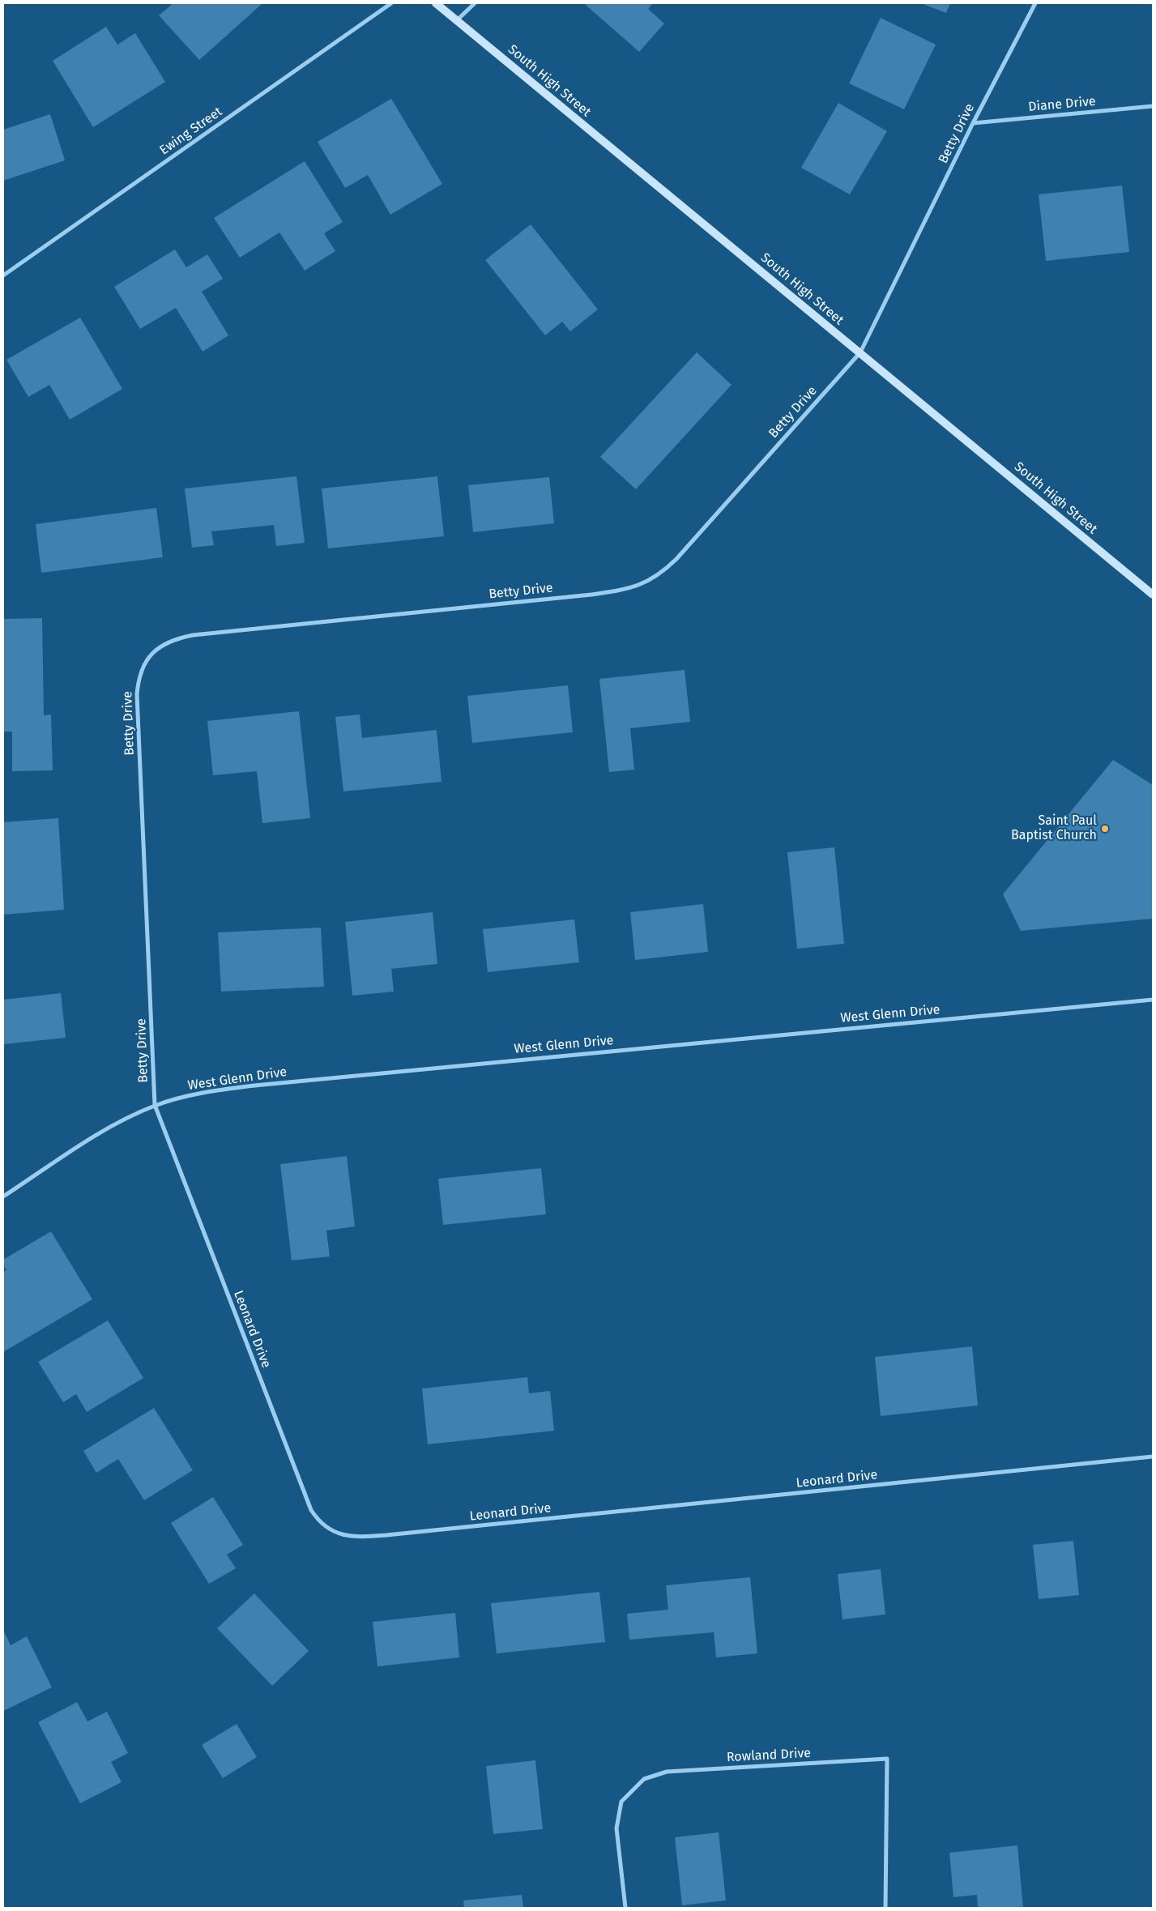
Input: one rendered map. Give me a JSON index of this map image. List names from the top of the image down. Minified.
{"streets":{"main road":["South High Street"],"street":["Diane Drive","Ewing Street","Betty Drive","West Glenn Drive","Leonard Drive","Rowland Drive"]},"crossings":[["South High Street","Betty Drive"],["Diane Drive","Betty Drive"],["Betty Drive","West Glenn Drive"],["Betty Drive","Leonard Drive"],["West Glenn Drive","Leonard Drive"]],"places":["Saint Paul Baptist Church"]}
